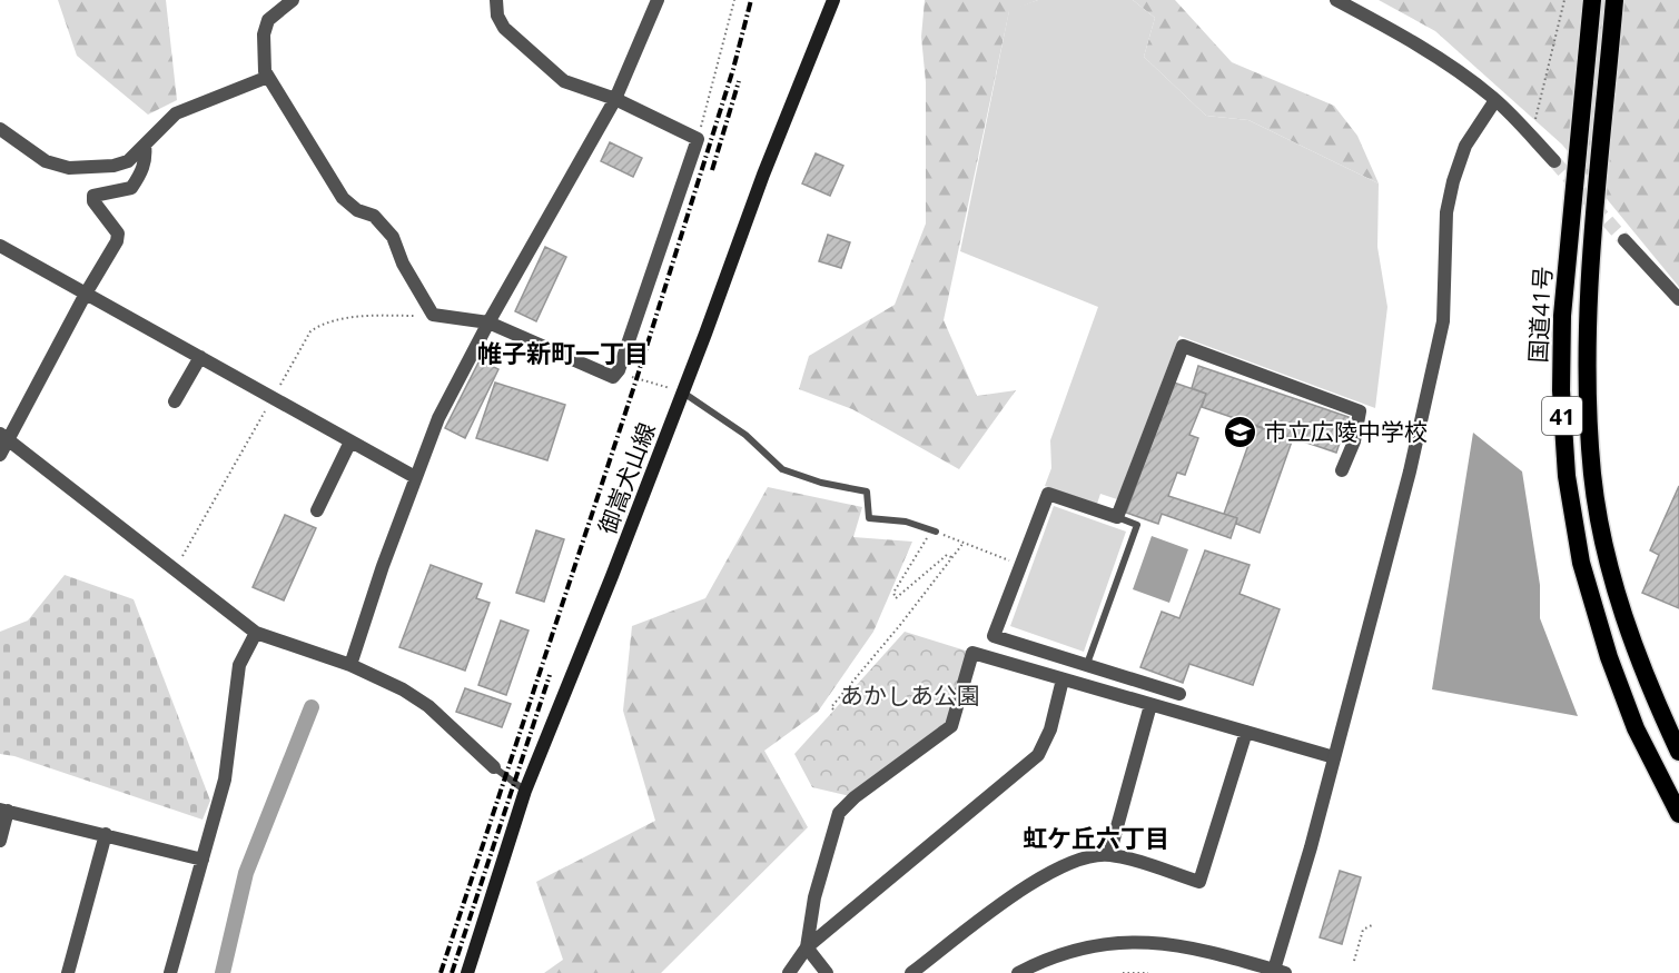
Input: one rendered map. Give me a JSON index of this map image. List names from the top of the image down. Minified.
{"streets":{"highway":["国道41号","41"],"main road":["御嵩犬山線"]},"districts":["帷子新町一丁目","虹ケ丘六丁目"],"parks":["あかしあ公園"],"places":{"school or university":["市立広陵中学校"]}}
